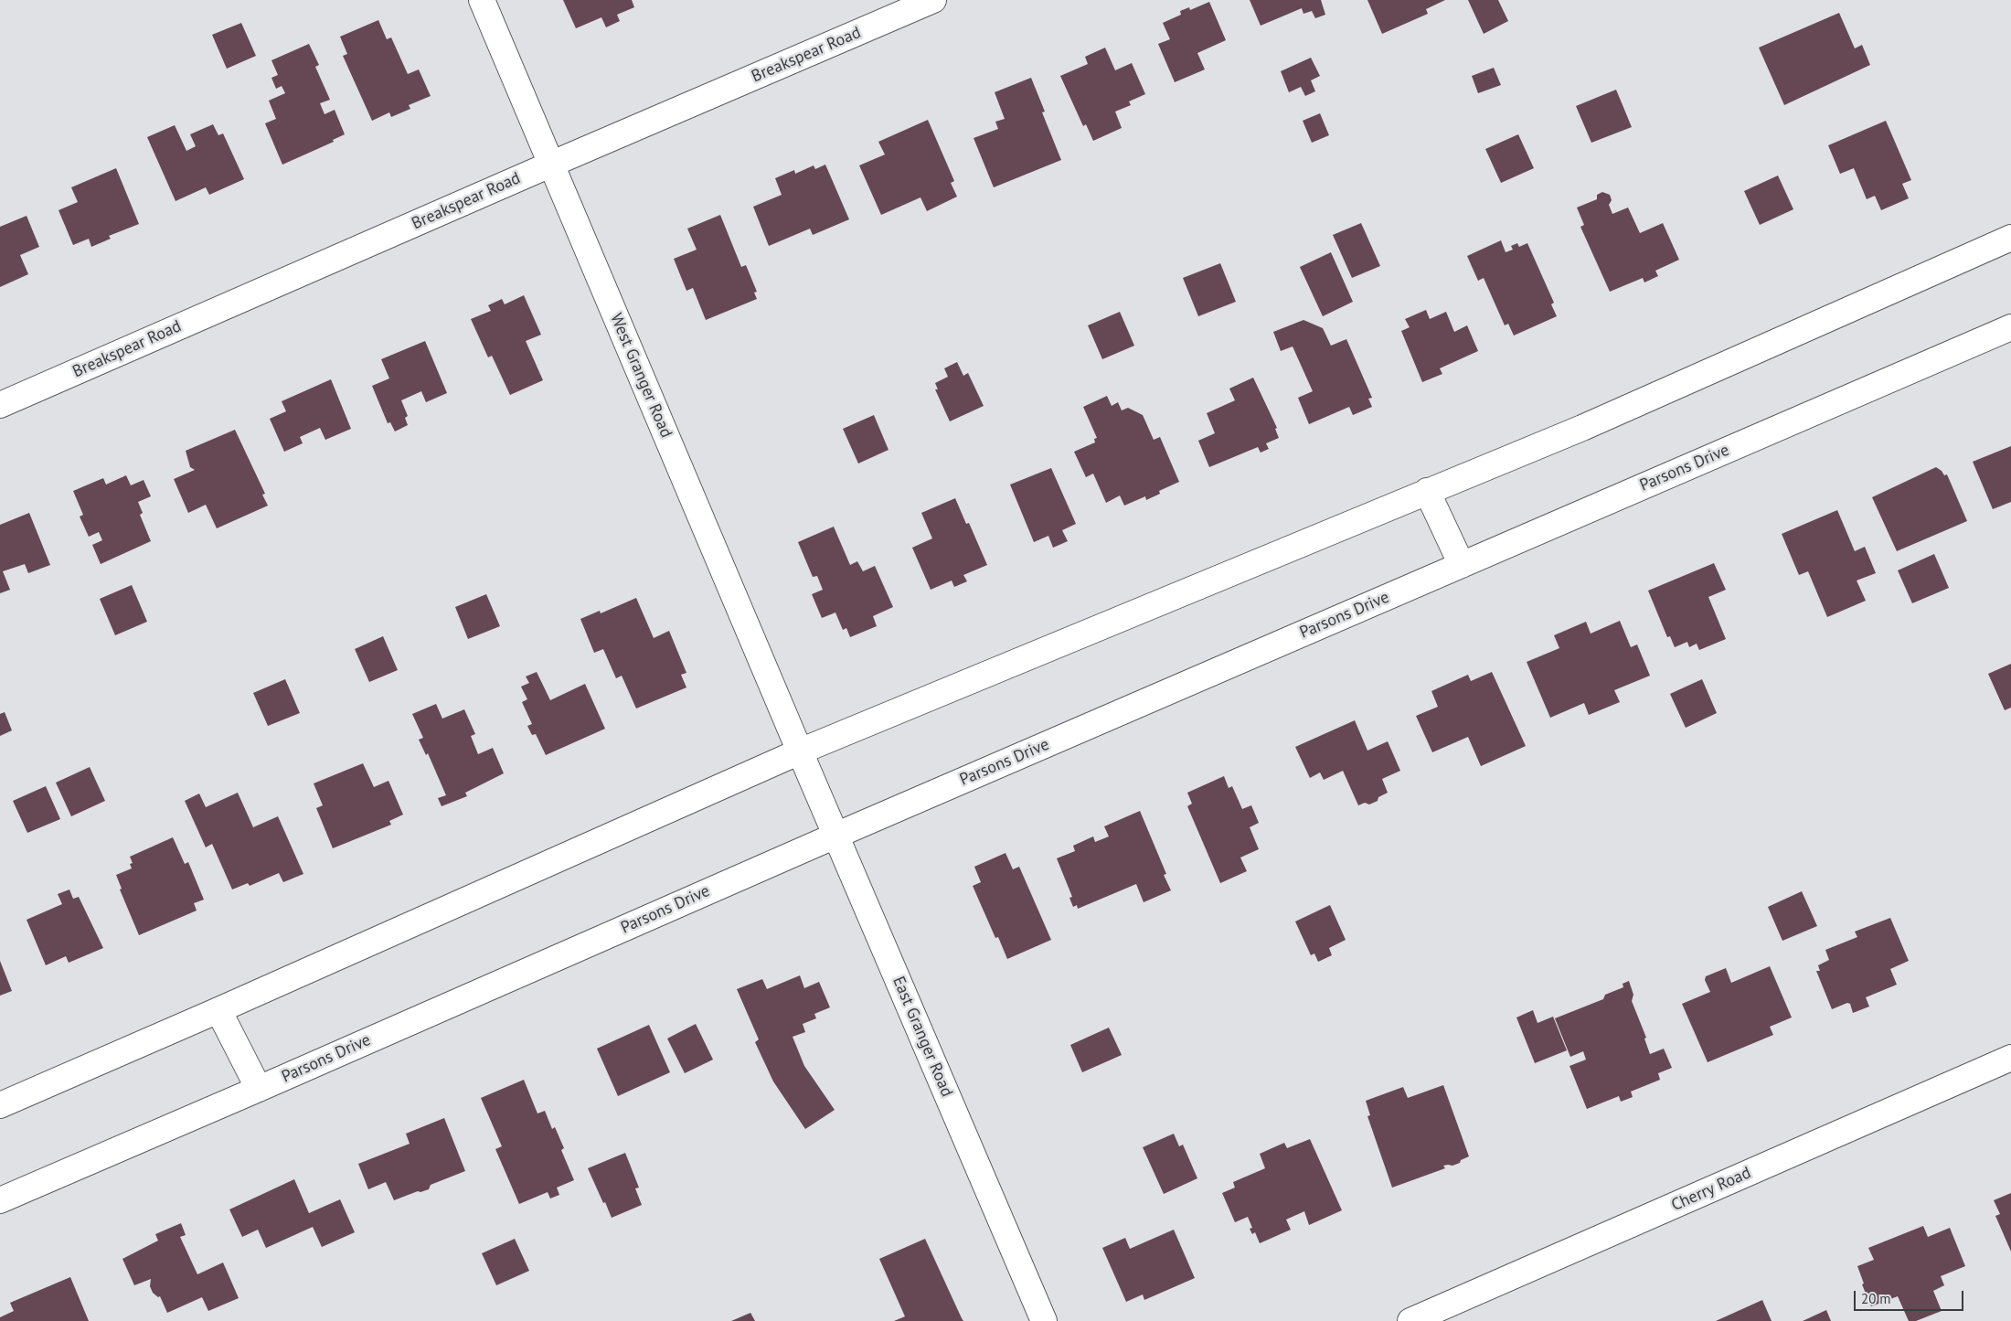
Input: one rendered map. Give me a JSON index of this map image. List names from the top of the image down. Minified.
{"streets":{"street":["Breakspear Road","West Granger Road","Parsons Drive","East Granger Road","Cherry Road"]},"crossings":[["Breakspear Road","West Granger Road"],["West Granger Road","East Granger Road"],["Parsons Drive","East Granger Road"]],"scale_bar":"20 m"}
